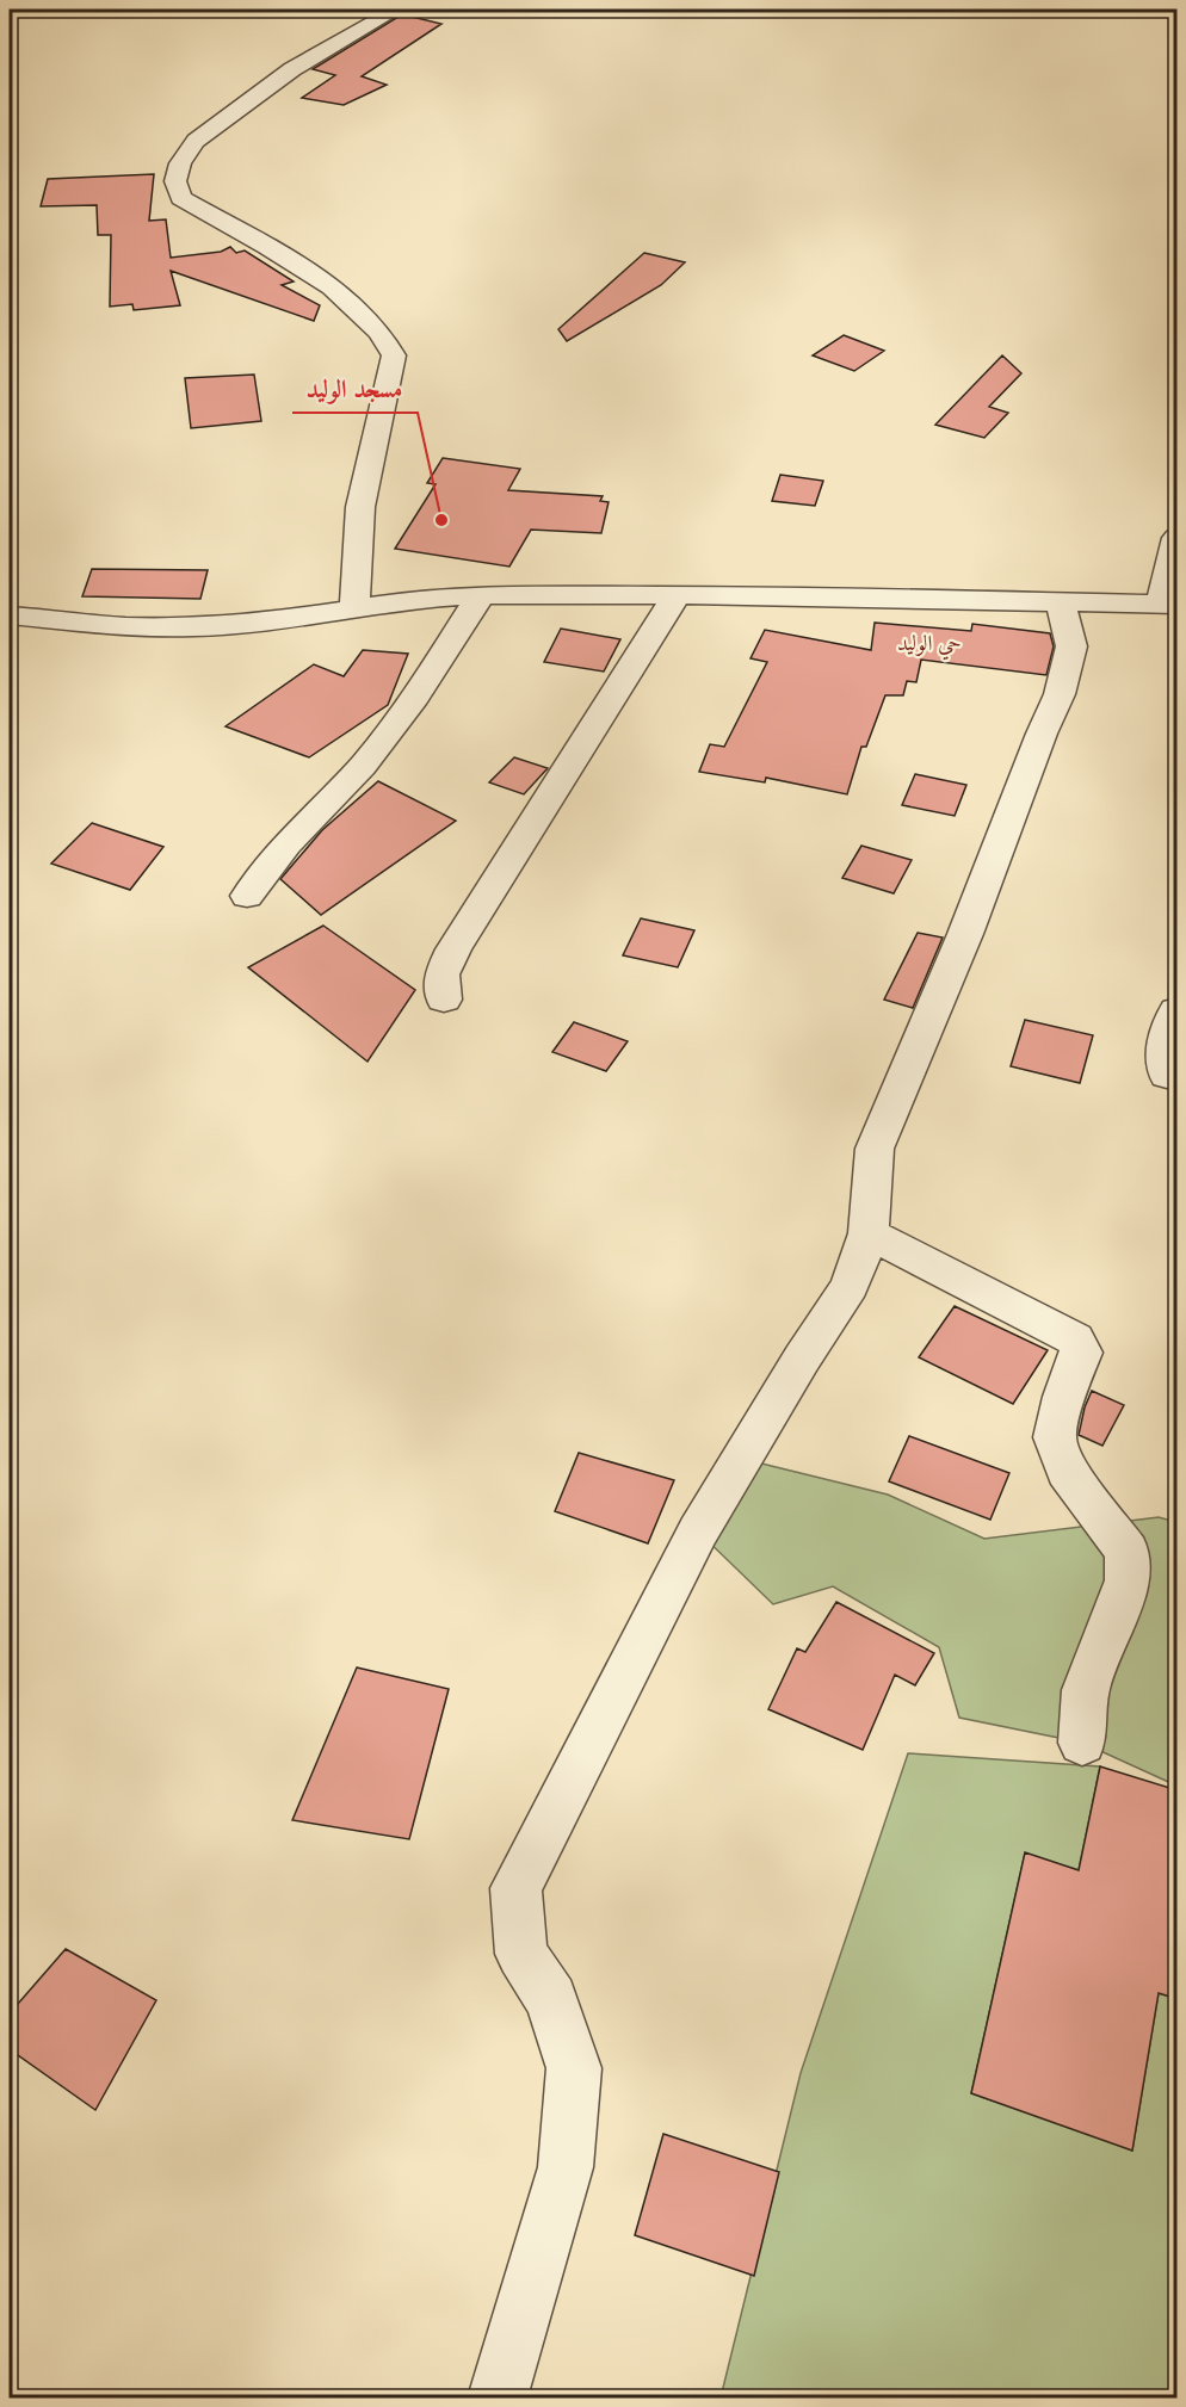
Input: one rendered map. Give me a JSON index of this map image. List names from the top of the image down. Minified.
{"districts":["حي الوليد"],"places":["مسجد الوليد"]}
